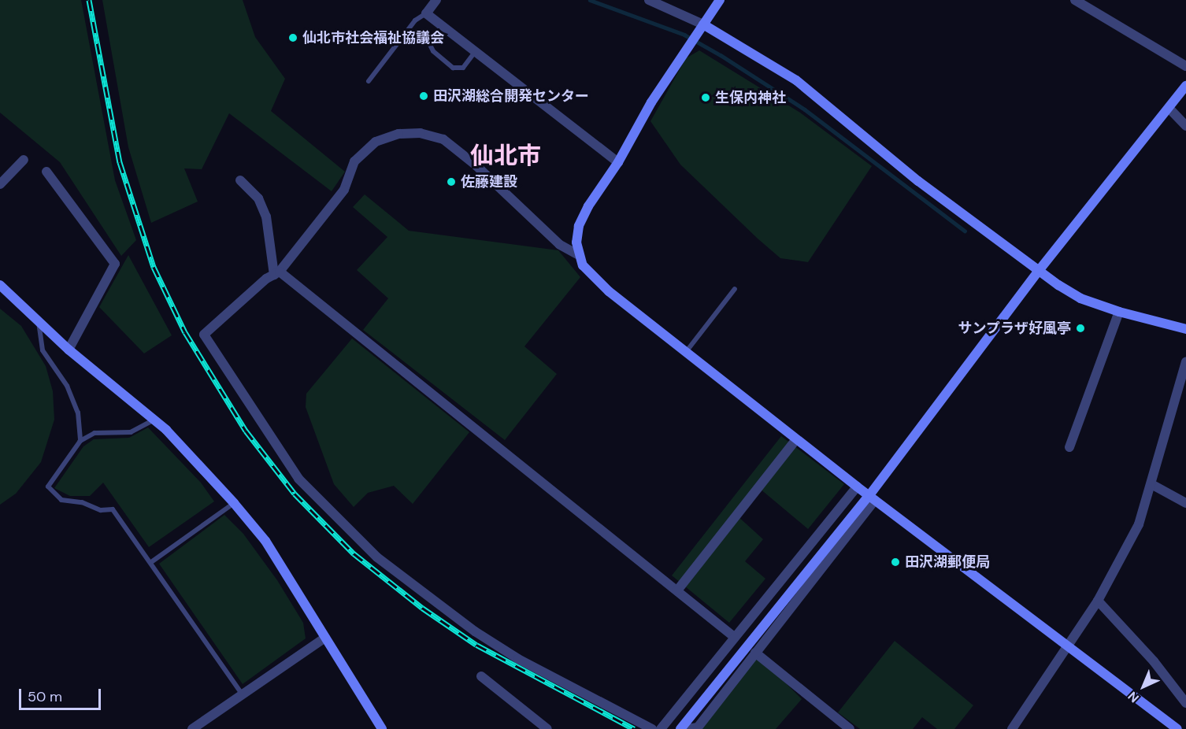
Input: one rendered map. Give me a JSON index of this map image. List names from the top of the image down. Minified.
{"districts":["仙北市"],"places":["仙北市社会福祉協議会","田沢湖総合開発センター","生保内神社","佐藤建設","サンプラザ好風亭","田沢湖郵便局"],"scale_bar":"50 m","north":"bottom left"}
